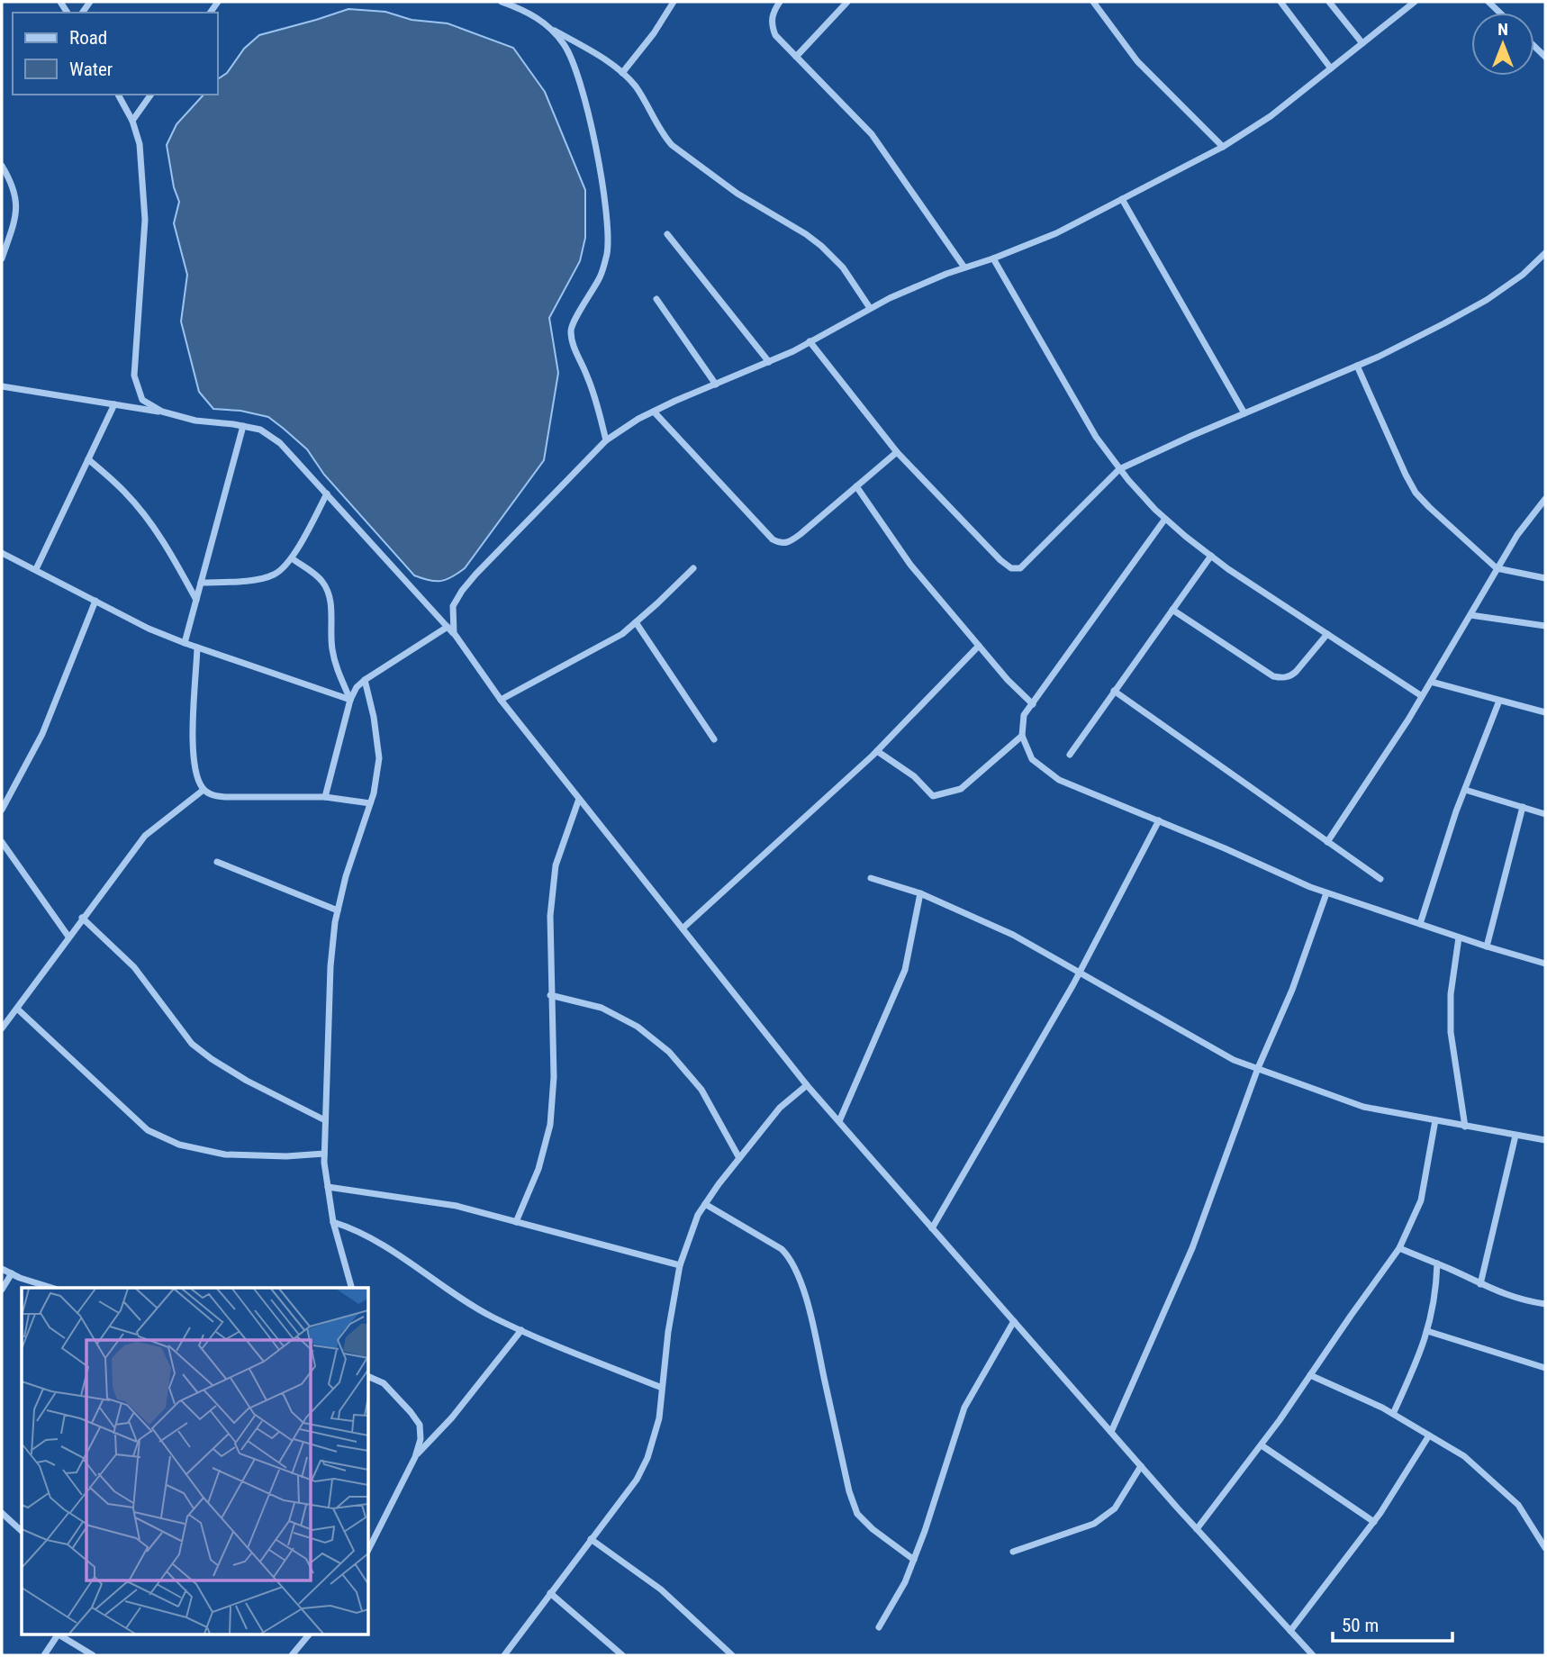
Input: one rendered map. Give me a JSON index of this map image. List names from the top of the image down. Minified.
{"legend":["Road","Water"],"scale_bar":"50 m","north":"top"}
